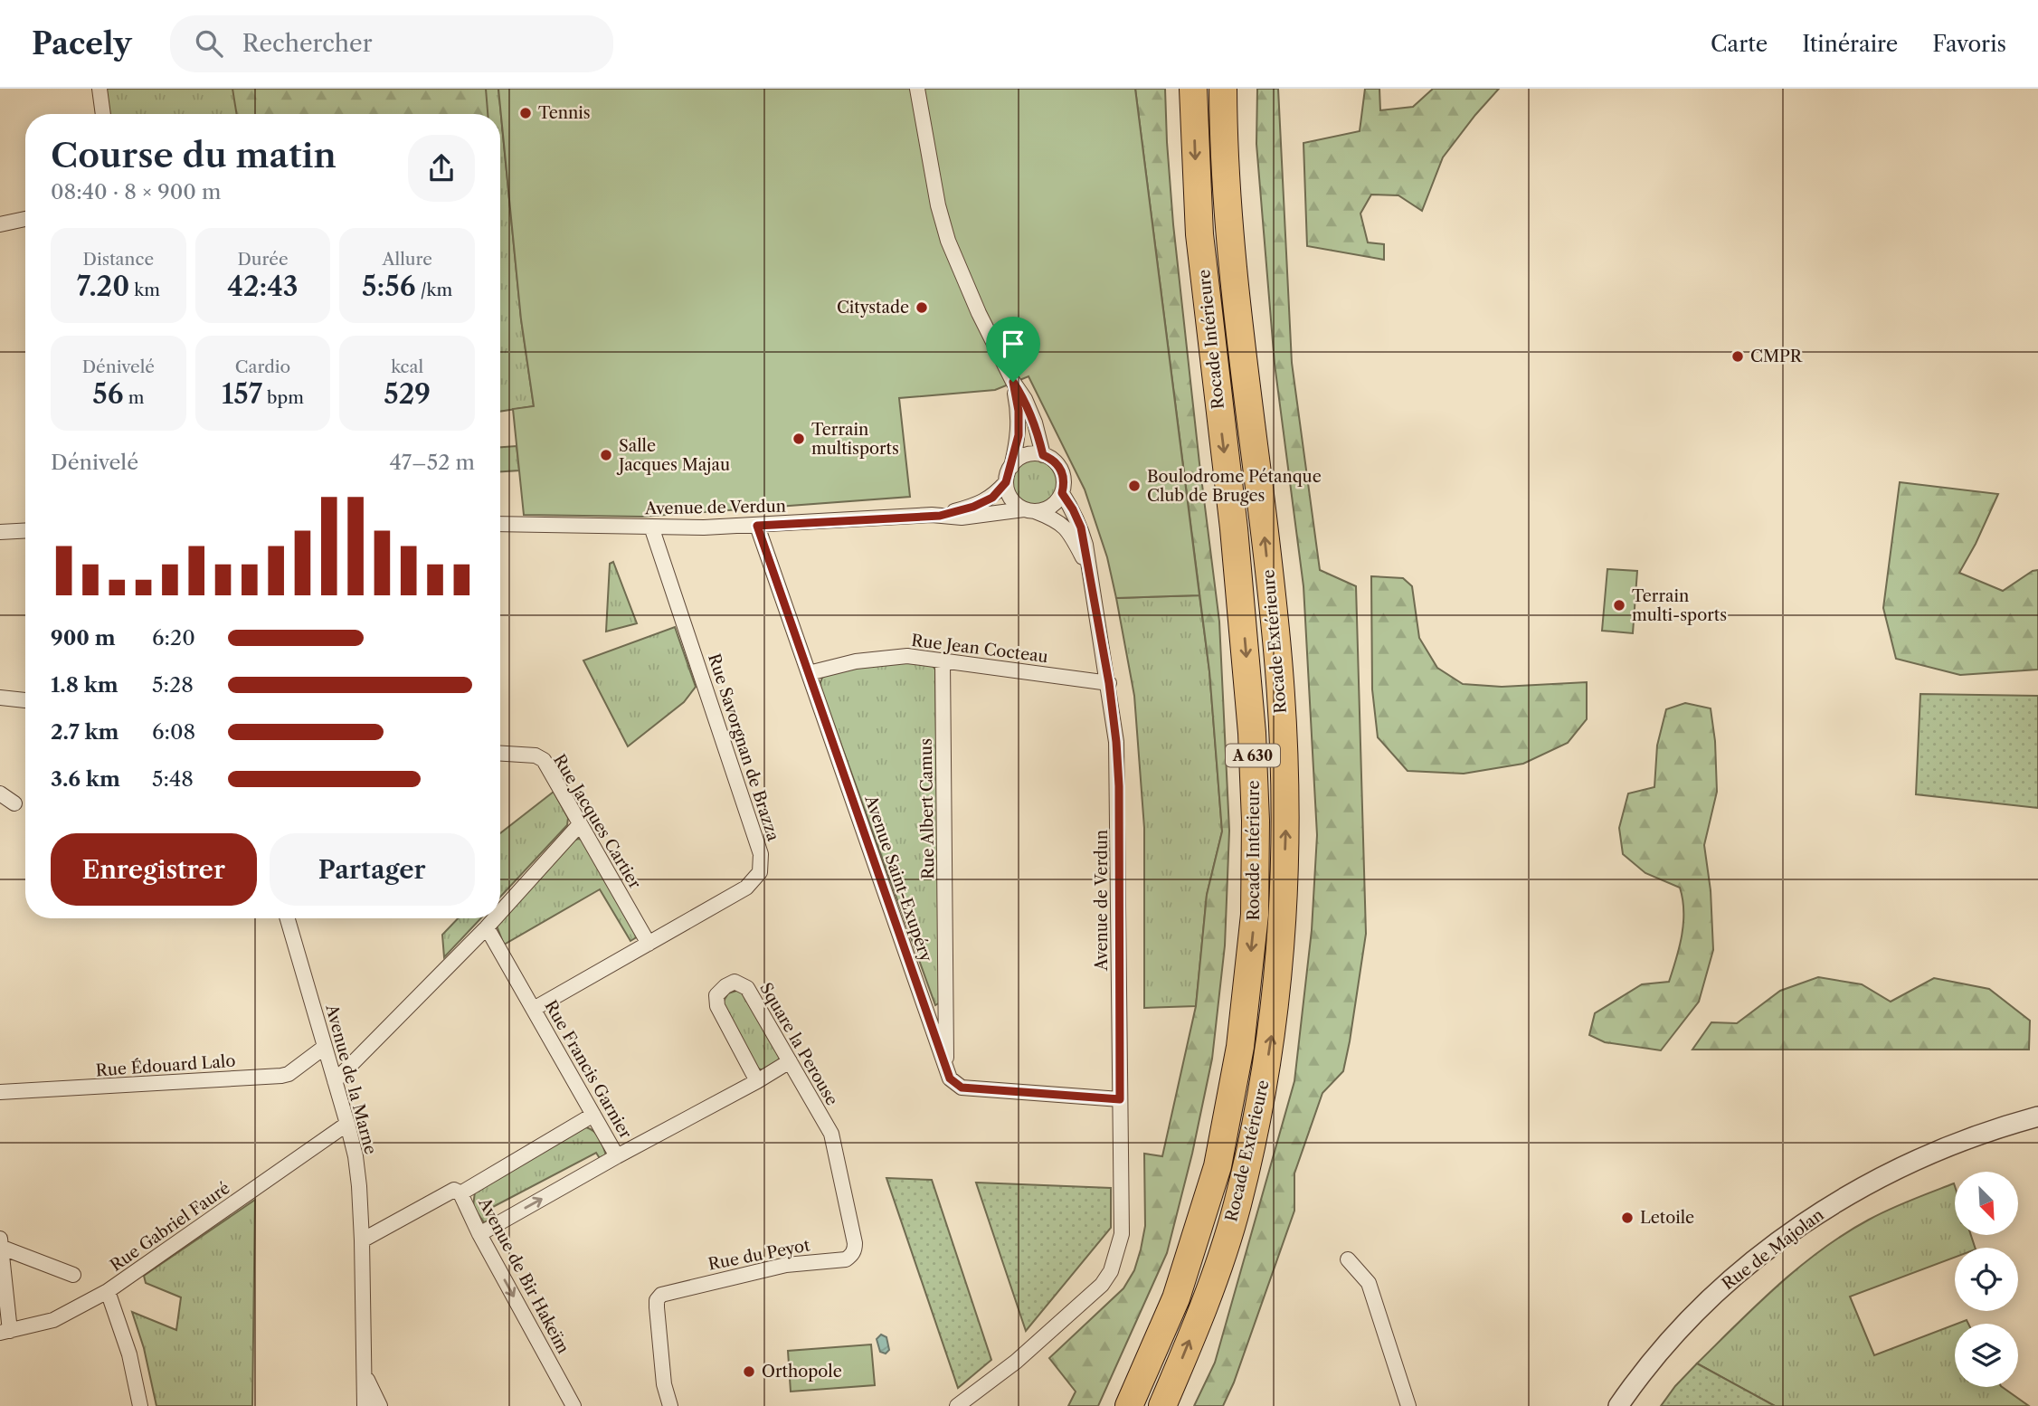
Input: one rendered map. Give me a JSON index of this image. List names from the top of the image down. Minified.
{"streets":{"highway":["Rocade Intérieure","Rocade Extérieure","A 630"],"street":["Avenue de Verdun","Rue Jean Cocteau","Rue Savorgnan de Brazza","Rue Albert Camus","Rue Jacques Cartier","Avenue Saint-Exupéry","Square la Perouse","Rue Édouard Lalo","Rue Francis Garnier","Avenue de la Marne","Rue Gabriel Fauré","Rue de Majolan","Rue du Peyot","Avenue de Bir Hakeïm"]},"crossings":[["Avenue de Verdun","Rue Jean Cocteau"],["Avenue de Verdun","Rue Savorgnan de Brazza"],["Avenue de Verdun","Avenue Saint-Exupéry"],["Rue Jean Cocteau","Rue Albert Camus"],["Rue Jean Cocteau","Avenue Saint-Exupéry"],["Rue Savorgnan de Brazza","Rue Jacques Cartier"],["Rue Savorgnan de Brazza","Rue Francis Garnier"],["Rue Albert Camus","Avenue Saint-Exupéry"],["Square la Perouse","Rue Francis Garnier"],["Square la Perouse","Rue du Peyot"],["Rue Édouard Lalo","Avenue de la Marne"],["Avenue de la Marne","Rue Gabriel Fauré"],["Avenue de la Marne","Avenue de Bir Hakeïm"]],"one_way":["Rocade Intérieure","Rocade Extérieure","Avenue de Bir Hakeïm"],"places":["Tennis","Citystade","CMPR","Terrain multisports","Salle Jacques Majau","Boulodrome Pétanque Club de Bruges","Terrain multi-sports","Letoile","Orthopole"],"north":"bottom right","page":{"header":"Pacely","search":"Rechercher","nav":["Carte","Itinéraire","Favoris"],"heading":["Course du matin","08:40 · 8 × 900 m"],"stats":[["Distance","7.20 km"],["Durée","42:43"],["Allure","5:56 /km"],["Dénivelé","56 m"],["Cardio","157 bpm"],["kcal","529"]],"chart":["Dénivelé","47–52 m"],"list":[{"name":"900 m","note":"6:20"},{"name":"1.8 km","note":"5:28"},{"name":"2.7 km","note":"6:08"},{"name":"3.6 km","note":"5:48"}],"buttons":["Enregistrer","Partager"]}}
